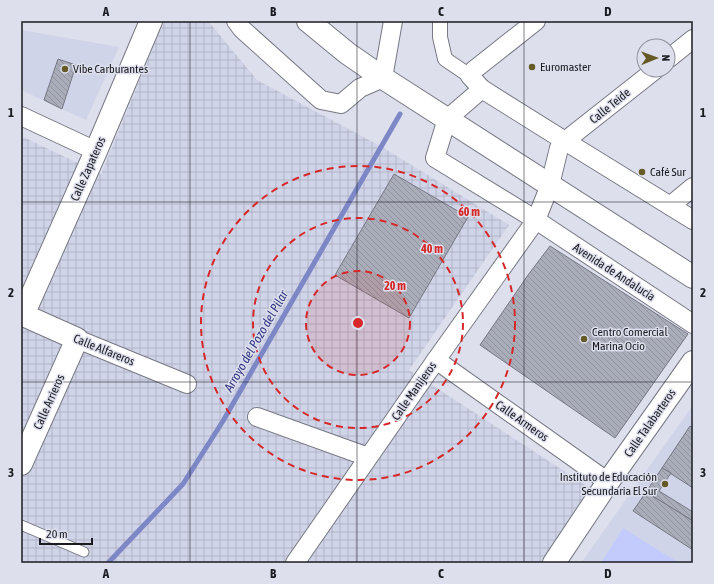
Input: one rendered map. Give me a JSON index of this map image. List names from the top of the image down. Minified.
{"streets":{"main road":["Calle Zapateros","Calle Alfareros","Calle Arrieros","Calle Talabarteros"],"street":["Calle Teide","Avenida de Andalucía","Calle Manijeros","Calle Armeros"]},"crossings":[["Calle Zapateros","Calle Alfareros"],["Avenida de Andalucía","Calle Manijeros"],["Calle Alfareros","Calle Arrieros"],["Calle Manijeros","Calle Armeros"],["Calle Armeros","Calle Talabarteros"]],"water":["Arroyo del Pozo del Pilar"],"places":["Euromaster","Vibe Carburantes","Café Sur","Centro Comercial Marina Ocio","Instituto de Educación Secundaria El Sur"],"scale_bar":"20 m","north":"right","grid":{"columns":["A","B","C","D"],"rows":["1","2","3"]},"rings":["60 m","40 m","20 m"]}
